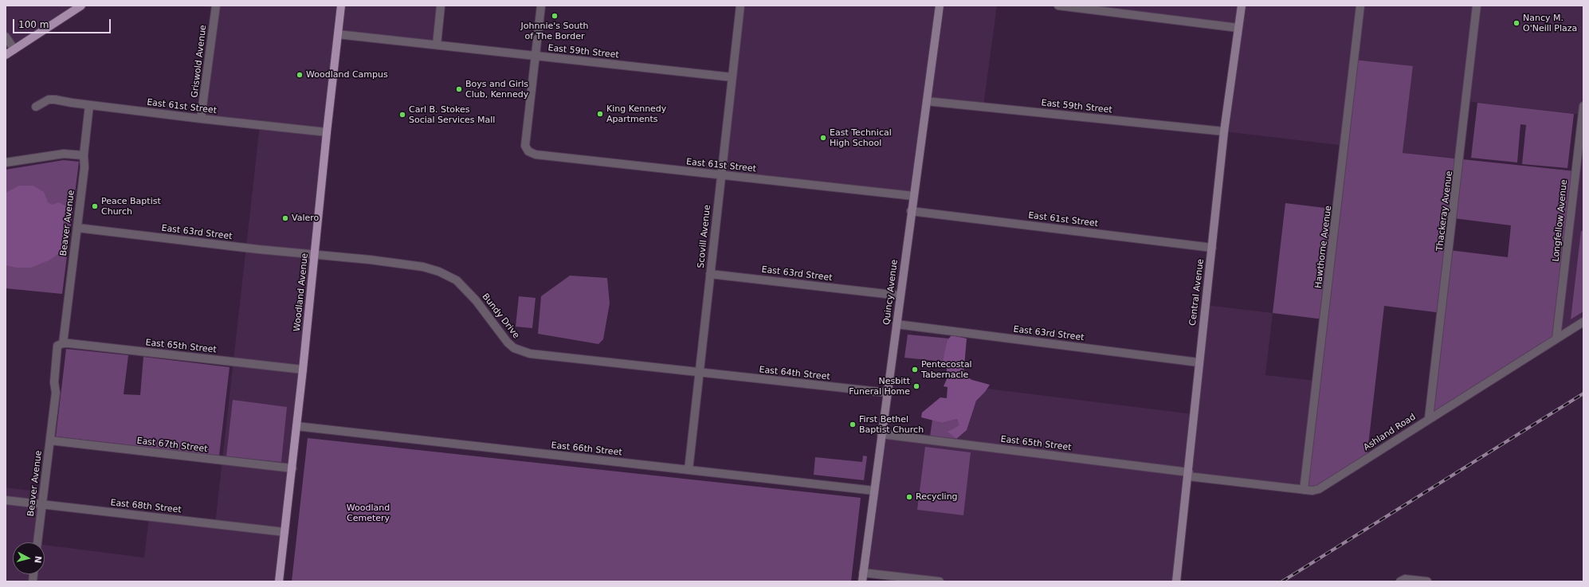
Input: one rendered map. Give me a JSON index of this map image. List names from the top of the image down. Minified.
{"streets":{"main road":["Woodland Avenue"],"street":["East 59th Street","Griswold Avenue","East 61st Street","Thackeray Avenue","Longfellow Avenue","Beaver Avenue","East 63rd Street","Scovill Avenue","Hawthorne Avenue","Quincy Avenue","Central Avenue","Bundy Drive","East 65th Street","East 64th Street","Ashland Road","East 67th Street","East 66th Street","East 68th Street"]},"crossings":[["East 59th Street","East 61st Street"],["East 59th Street","Scovill Avenue"],["East 59th Street","Woodland Avenue"],["East 59th Street","Quincy Avenue"],["East 59th Street","Central Avenue"],["Griswold Avenue","East 61st Street"],["East 61st Street","Beaver Avenue"],["East 61st Street","Scovill Avenue"],["East 61st Street","Woodland Avenue"],["East 61st Street","Quincy Avenue"],["East 61st Street","Central Avenue"],["Thackeray Avenue","Ashland Road"],["Longfellow Avenue","Ashland Road"],["Beaver Avenue","East 63rd Street"],["Beaver Avenue","East 65th Street"],["Beaver Avenue","East 67th Street"],["Beaver Avenue","East 68th Street"],["East 63rd Street","Scovill Avenue"],["East 63rd Street","Woodland Avenue"],["East 63rd Street","Quincy Avenue"],["East 63rd Street","Central Avenue"],["East 63rd Street","Bundy Drive"],["Scovill Avenue","Bundy Drive"],["Scovill Avenue","East 64th Street"],["Scovill Avenue","East 66th Street"],["Hawthorne Avenue","Ashland Road"],["Woodland Avenue","Bundy Drive"],["Woodland Avenue","East 65th Street"],["Woodland Avenue","East 67th Street"],["Woodland Avenue","East 66th Street"],["Woodland Avenue","East 68th Street"],["Quincy Avenue","East 65th Street"],["Quincy Avenue","East 64th Street"],["Quincy Avenue","East 66th Street"],["Central Avenue","East 65th Street"],["Central Avenue","Ashland Road"],["Bundy Drive","East 64th Street"],["East 65th Street","Ashland Road"]],"parks":["Woodland Cemetery"],"places":["Johnnie's South of The Border","Nancy M. O'Neill Plaza","Woodland Campus","Boys and Girls Club, Kennedy","King Kennedy Apartments","Carl B. Stokes Social Services Mall","East Technical High School","Peace Baptist Church","Valero","Pentecostal Tabernacle","Nesbitt Funeral Home","First Bethel Baptist Church","Recycling"],"scale_bar":"100 m","north":"right"}
